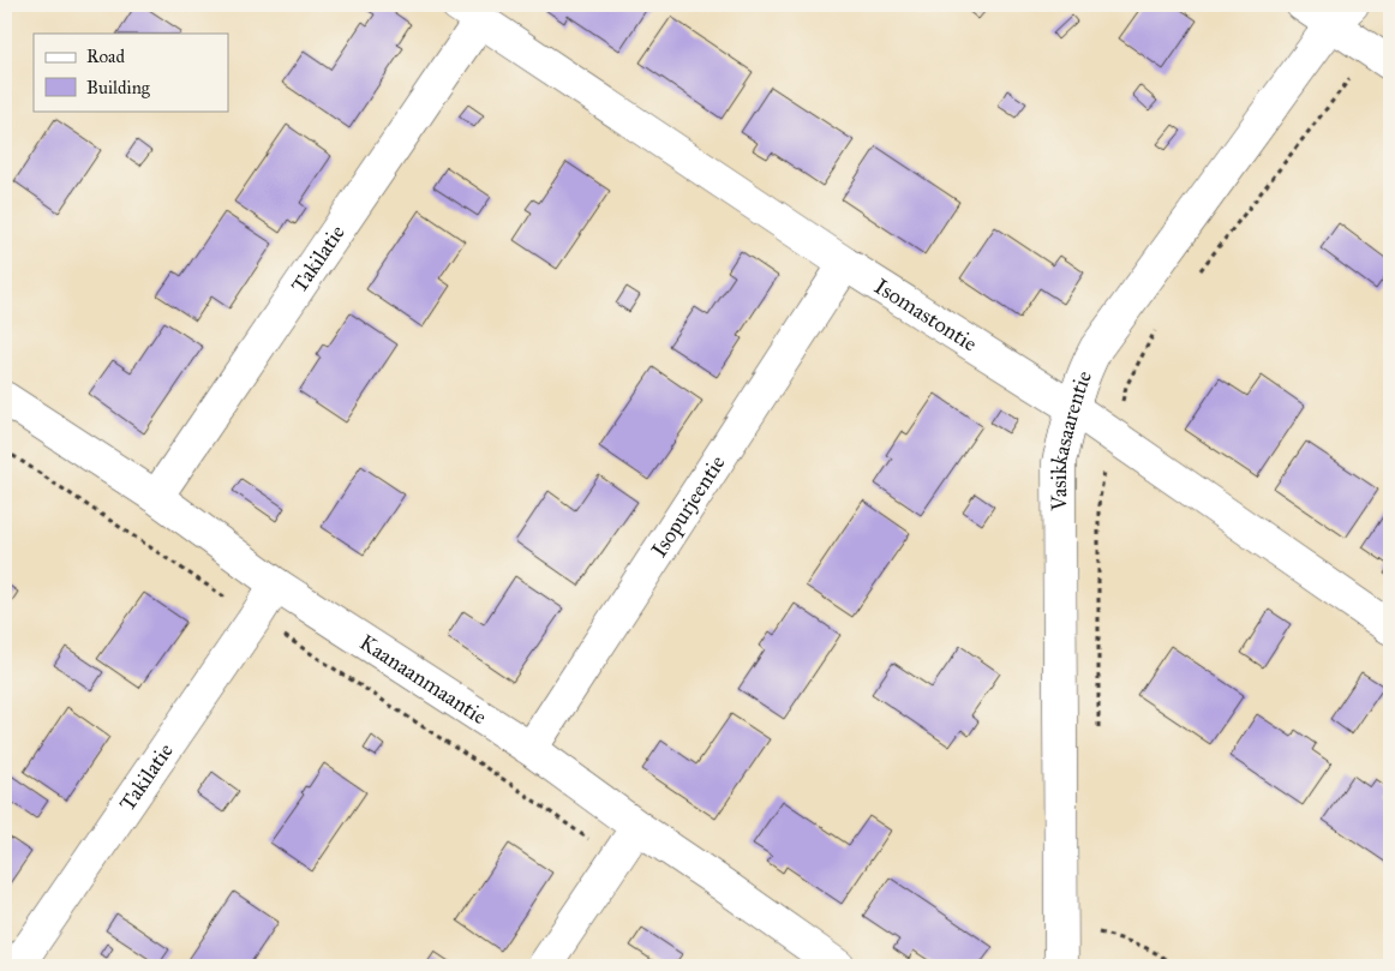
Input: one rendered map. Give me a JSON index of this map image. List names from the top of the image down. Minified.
{"streets":{"street":["Takilatie","Isomastontie","Vasikkasaarentie","Isopurjeentie","Kaanaanmaantie"]},"crossings":[["Takilatie","Isomastontie"],["Takilatie","Kaanaanmaantie"],["Isomastontie","Vasikkasaarentie"],["Isomastontie","Isopurjeentie"],["Isopurjeentie","Kaanaanmaantie"]],"legend":["Road","Building"]}
